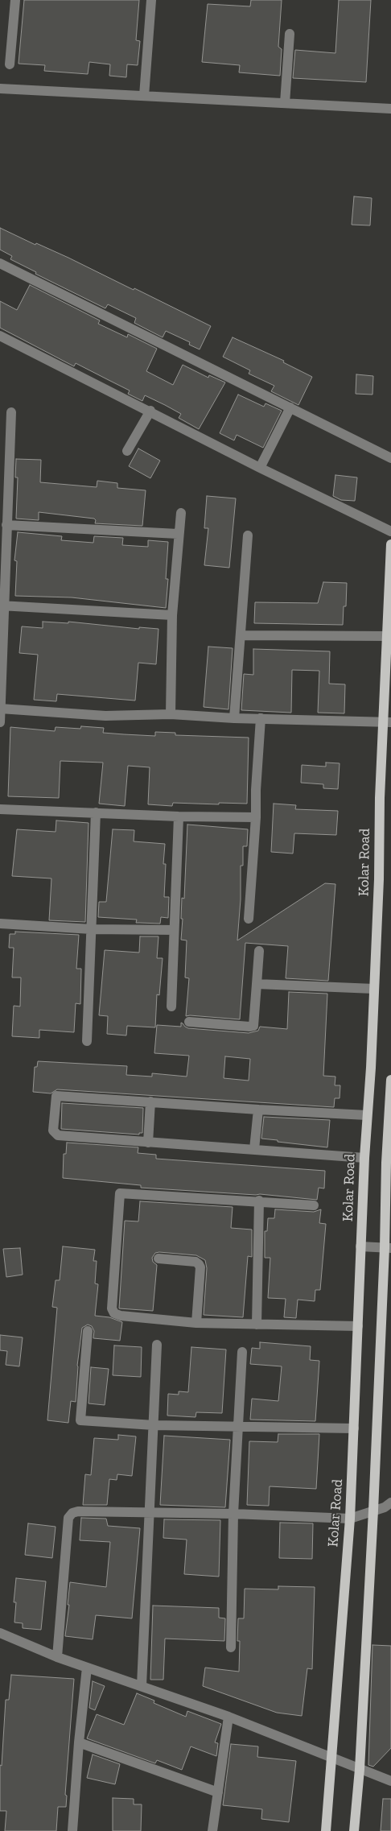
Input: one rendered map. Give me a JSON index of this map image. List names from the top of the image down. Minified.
{"streets":{"main road":["Kolar Road"]}}
